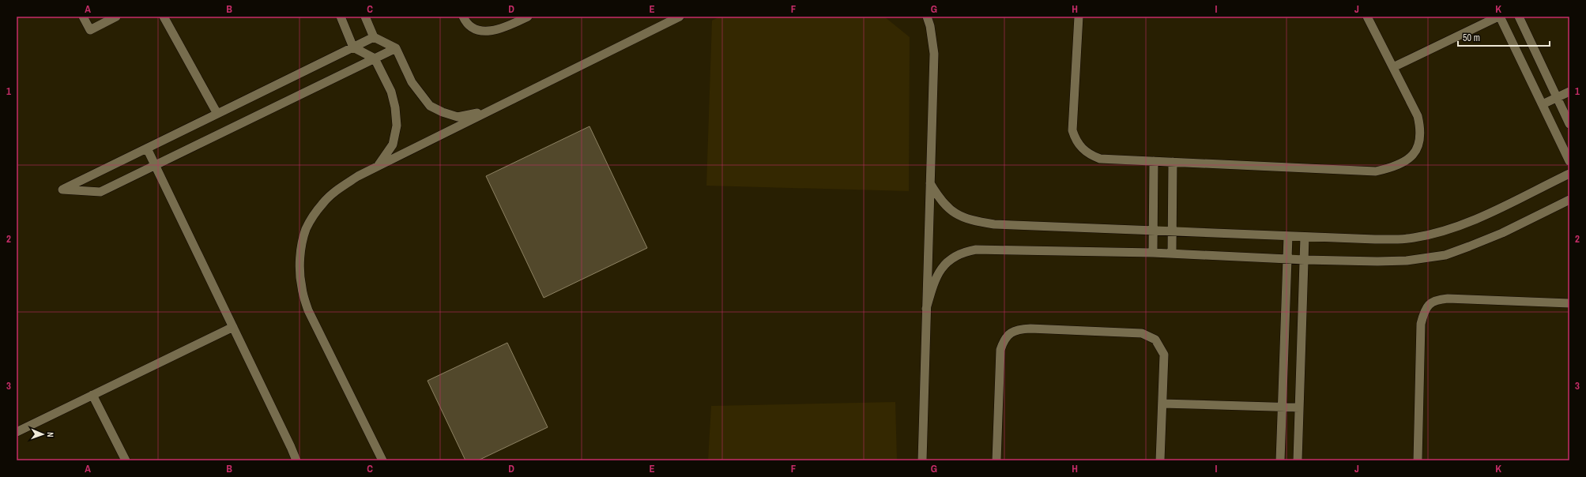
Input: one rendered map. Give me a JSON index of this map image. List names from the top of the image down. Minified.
{"scale_bar":"50 m","north":"right","grid":{"columns":["A","B","C","D","E","F","G","H","I","J","K"],"rows":["1","2","3"]}}
